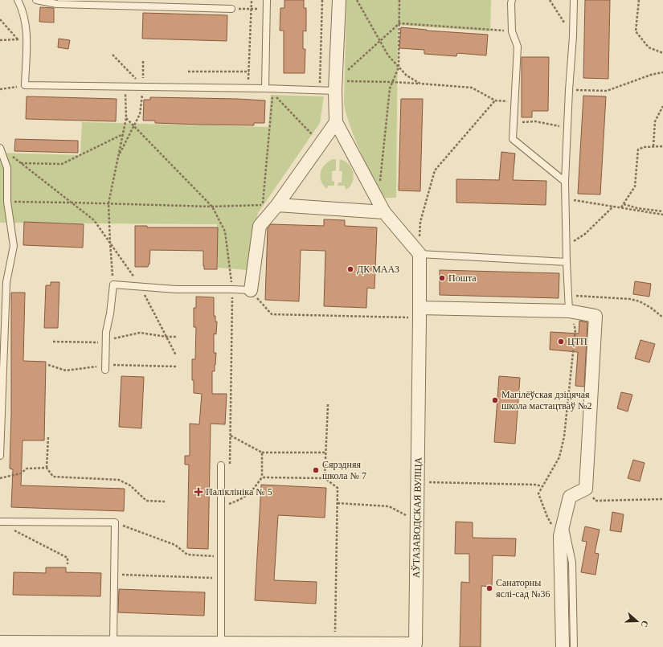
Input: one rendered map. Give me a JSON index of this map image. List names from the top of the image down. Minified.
{"streets":{"street":["АЎТАЗАВОДСКАЯ ВУЛІЦА"]},"places":{"other":["ДК МААЗ","Пошта","ЦТП","Магілёўская дзіцячая школа мастацтваў №2","Сярэдняя школа № 7","Санаторны яслі-сад №36"],"health":["Паліклініка № 5"]},"north":"right"}
